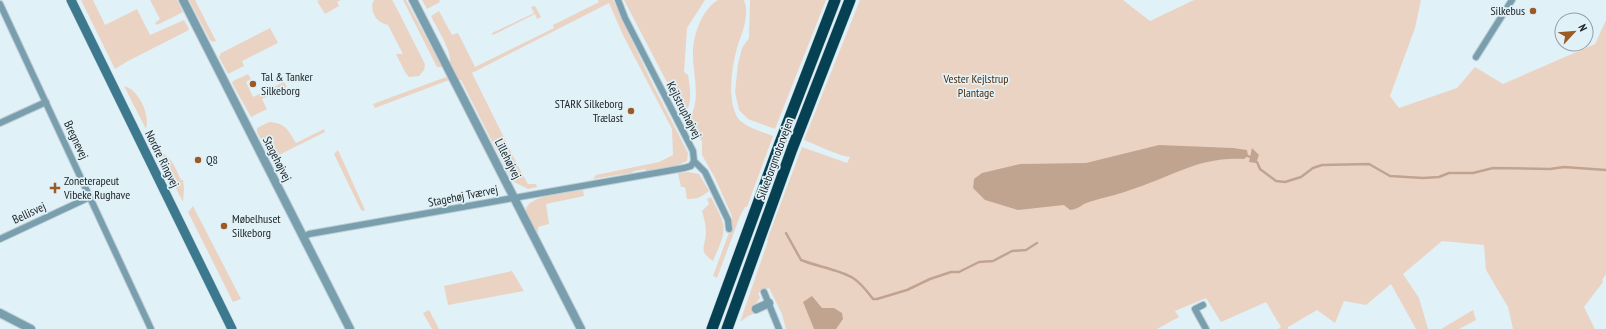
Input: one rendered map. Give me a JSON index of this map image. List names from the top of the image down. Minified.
{"streets":{"highway":["Silkeborgmotorvejen"],"main road":["Nordre Ringvej"],"street":["Kejlstruphøjvej","Bregnevej","Stagehøjvej","Lillehøjvej","Stagehøj Tværvej","Bellisvej"]},"crossings":[["Kejlstruphøjvej","Stagehøj Tværvej"],["Bregnevej","Bellisvej"],["Stagehøjvej","Stagehøj Tværvej"],["Lillehøjvej","Stagehøj Tværvej"]],"parks":["Vester Kejlstrup Plantage"],"places":{"other":["Silkebus","Tal & Tanker Silkeborg","STARK Silkeborg Trælast","Q8","Møbelhuset Silkeborg"],"health":["Zoneterapeut Vibeke Rughave"]},"north":"top right"}
